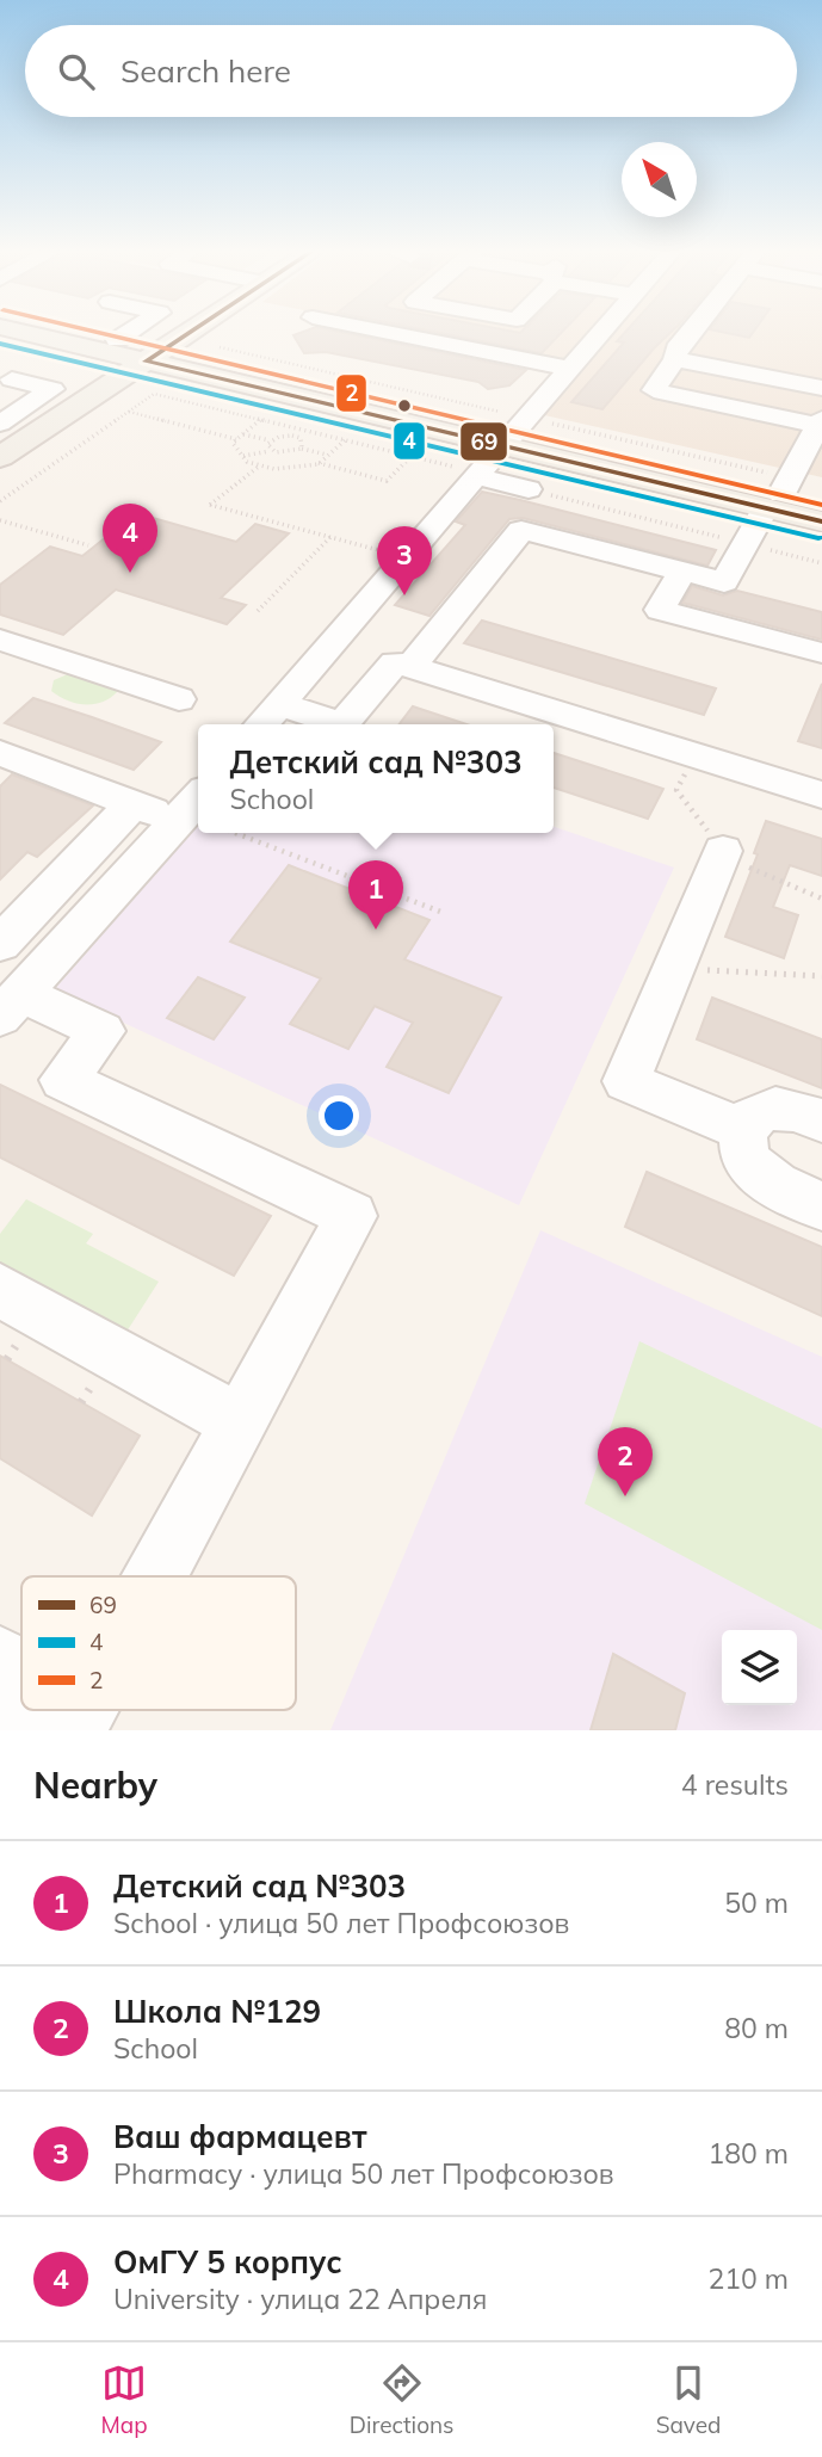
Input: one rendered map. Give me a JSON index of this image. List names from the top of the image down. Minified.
{"lines":["transit line 69","transit line 2","transit line 4"],"legend":["69","4","2"],"north":"top left","page":{"search":"Search here","pins":["4","3","1","2"],"popup":["Детский сад №303","School"],"heading":["Nearby","4 results"],"list":[{"mark":"1","name":"Детский сад №303","note":"School · улица 50 лет Профсоюзов","value":"50 m"},{"mark":"2","name":"Школа №129","note":"School","value":"80 m"},{"mark":"3","name":"Ваш фармацевт","note":"Pharmacy · улица 50 лет Профсоюзов","value":"180 m"},{"mark":"4","name":"ОмГУ 5 корпус","note":"University · улица 22 Апреля","value":"210 m"}],"nav":["Map","Directions","Saved"]}}
